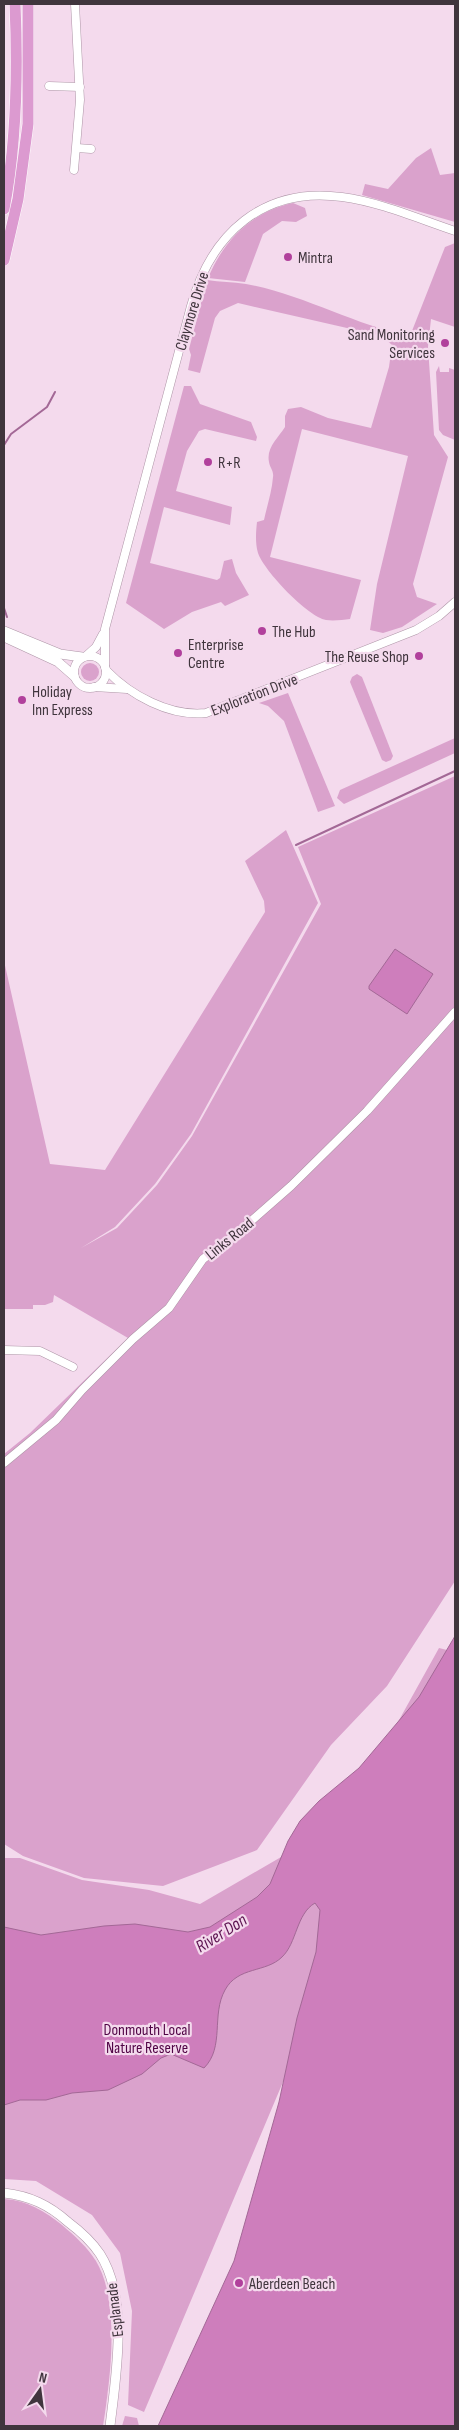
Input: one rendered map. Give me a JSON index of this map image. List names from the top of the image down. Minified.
{"streets":{"street":["Claymore Drive","Exploration Drive","Links Road","Esplanade"]},"crossings":[["Claymore Drive","Exploration Drive"]],"water":["River Don"],"parks":["Donmouth Local Nature Reserve"],"places":["Mintra","Sand Monitoring Services","R+R","The Hub","Enterprise Centre","The Reuse Shop","Holiday Inn Express","Aberdeen Beach"],"north":"top"}
